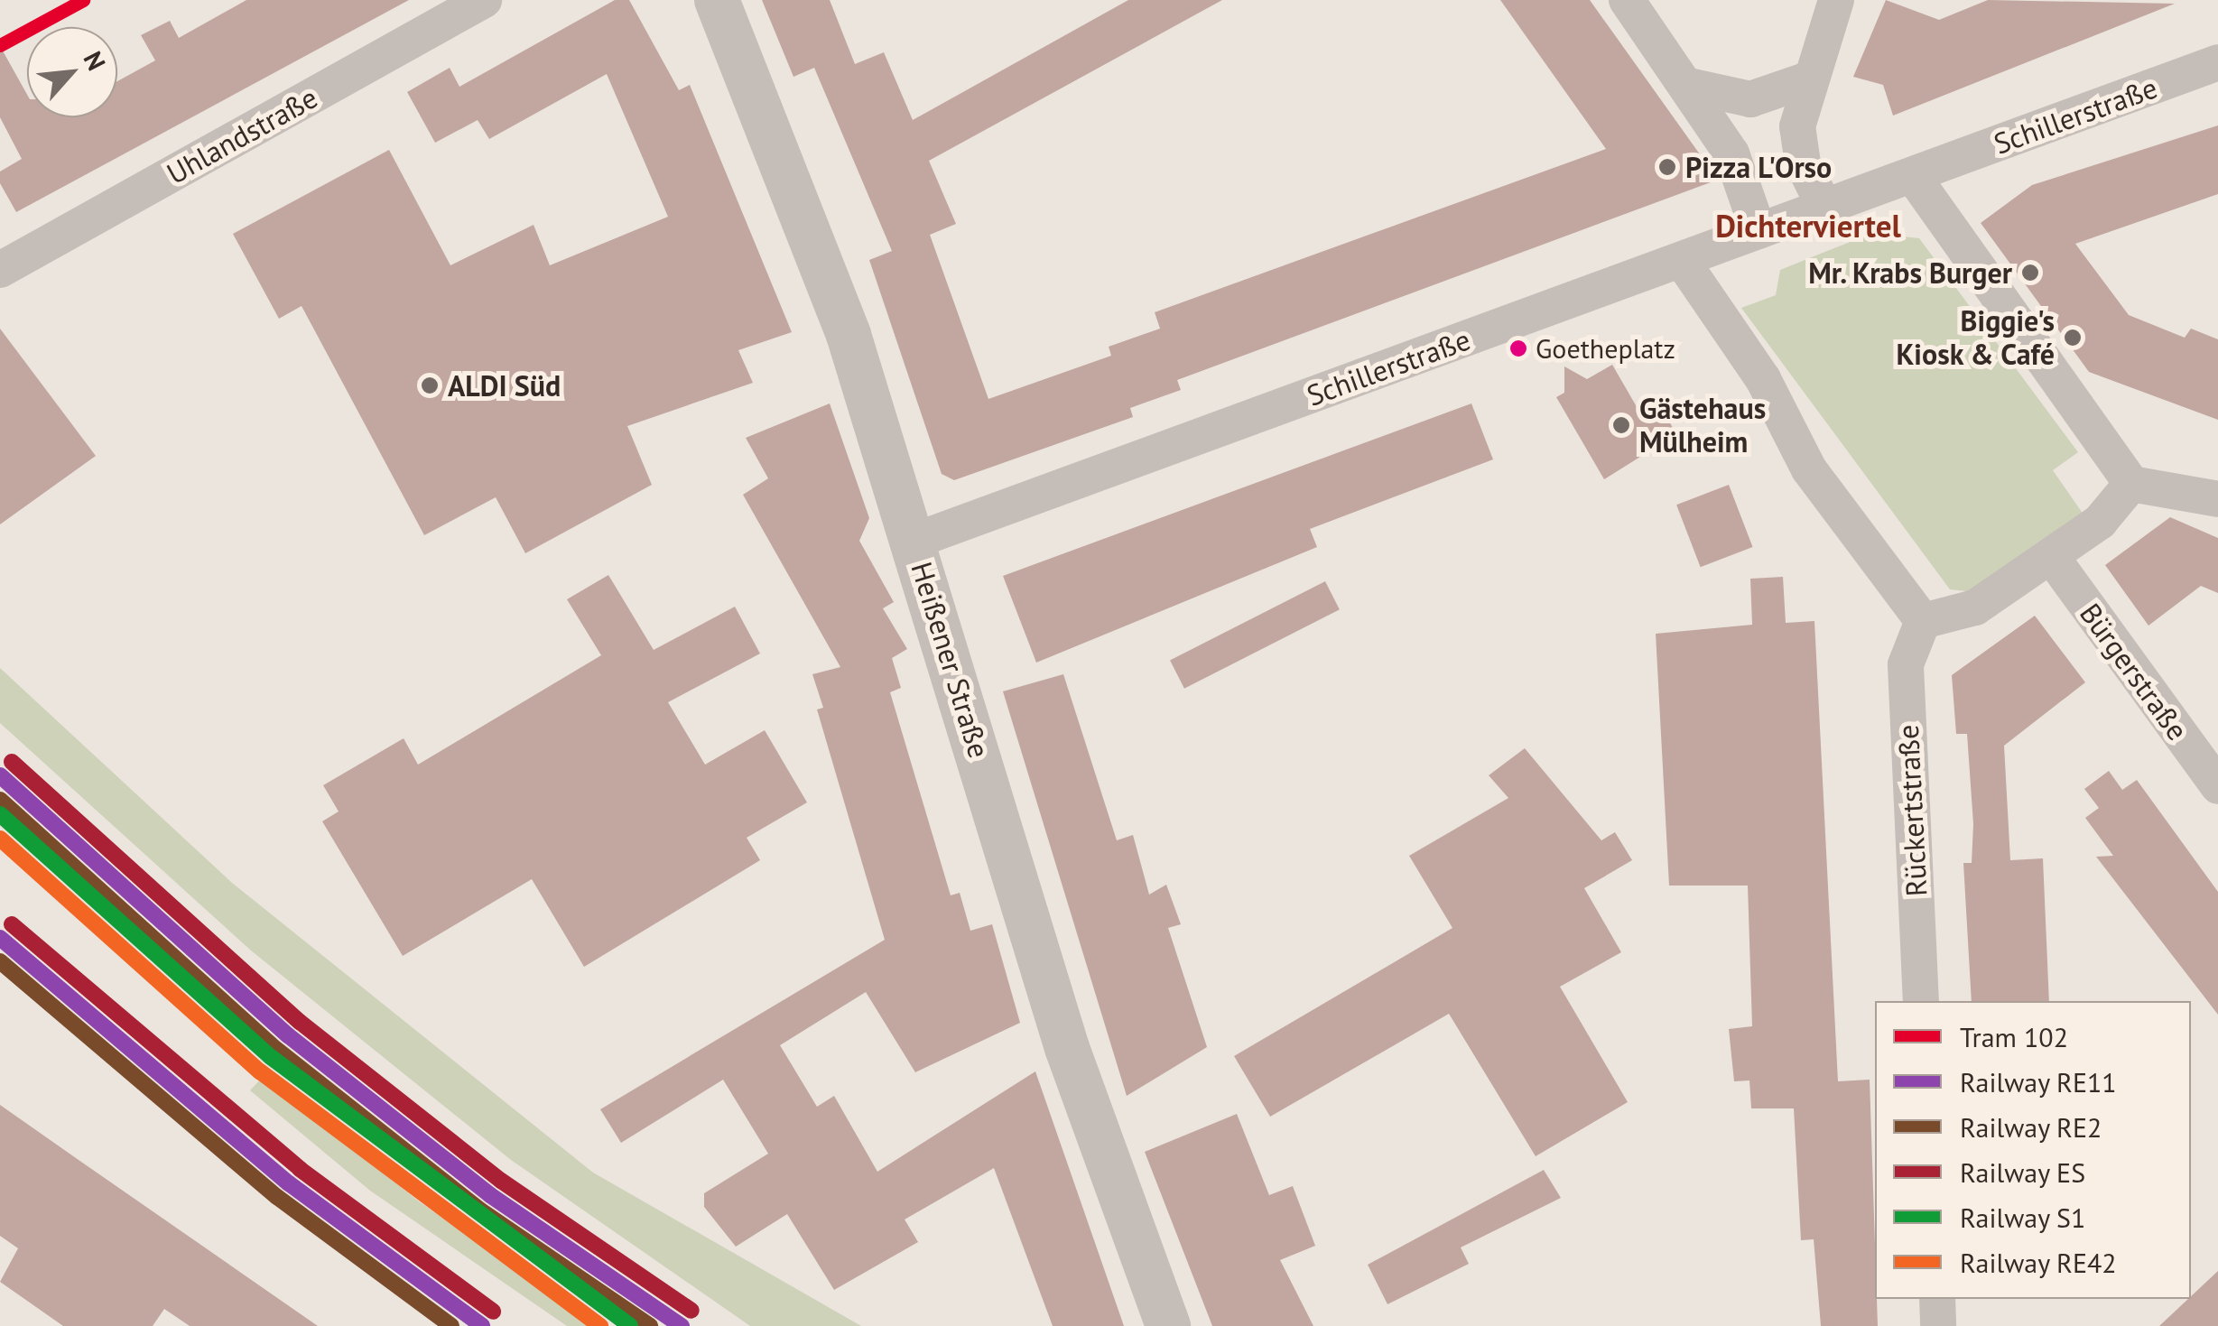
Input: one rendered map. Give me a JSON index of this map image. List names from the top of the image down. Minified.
{"streets":{"street":["Schillerstraße","Uhlandstraße","Heißener Straße","Bürgerstraße","Rückertstraße"]},"crossings":[["Schillerstraße","Heißener Straße"]],"districts":["Dichterviertel"],"places":["Pizza L'Orso","Mr. Krabs Burger","Biggie's Kiosk & Café","Goetheplatz","ALDI Süd","Gästehaus Mülheim"],"lines":["tram line 102","rail line ES","rail line RE11","rail line RE2","rail line S1","rail line RE42"],"legend":["Tram 102","Railway RE11","Railway RE2","Railway ES","Railway S1","Railway RE42"],"north":"top right"}
